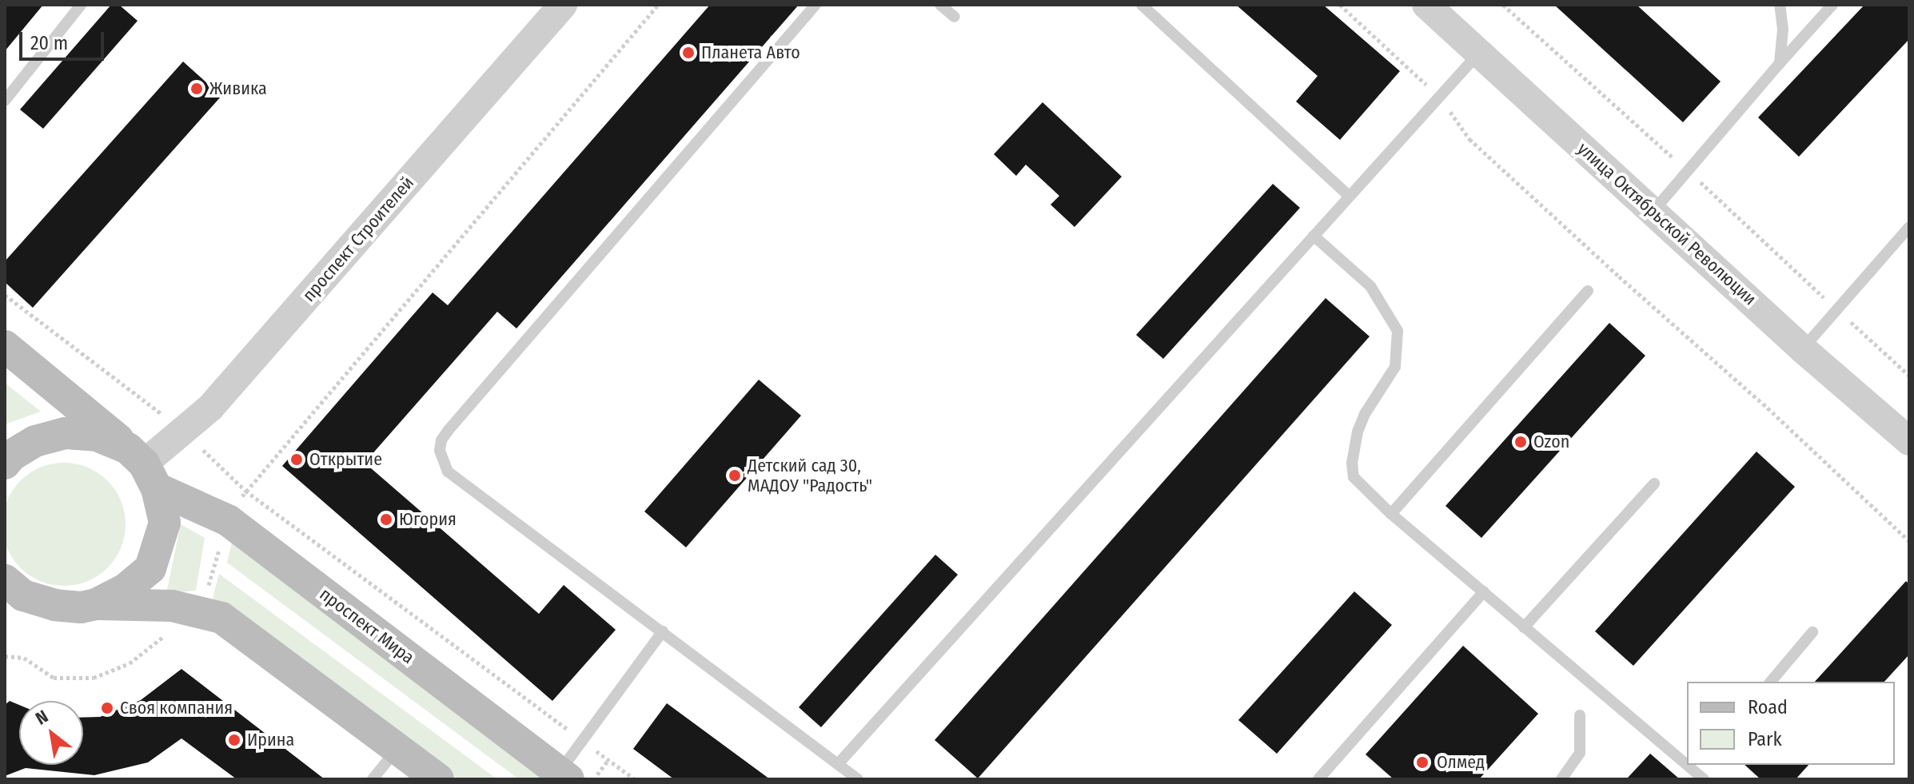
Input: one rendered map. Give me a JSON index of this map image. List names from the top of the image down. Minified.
{"streets":{"main road":["проспект Мира"],"street":["улица Октябрьской Революции","проспект Строителей"]},"crossings":[["проспект Строителей","проспект Мира"]],"places":["Планета Авто","Живика","Ozon","Открытие","Детский сад 30, МАДОУ \"Радость\"","Югория","Своя компания","Ирина","Олмед"],"legend":["Road","Park"],"scale_bar":"20 m","north":"top left"}
